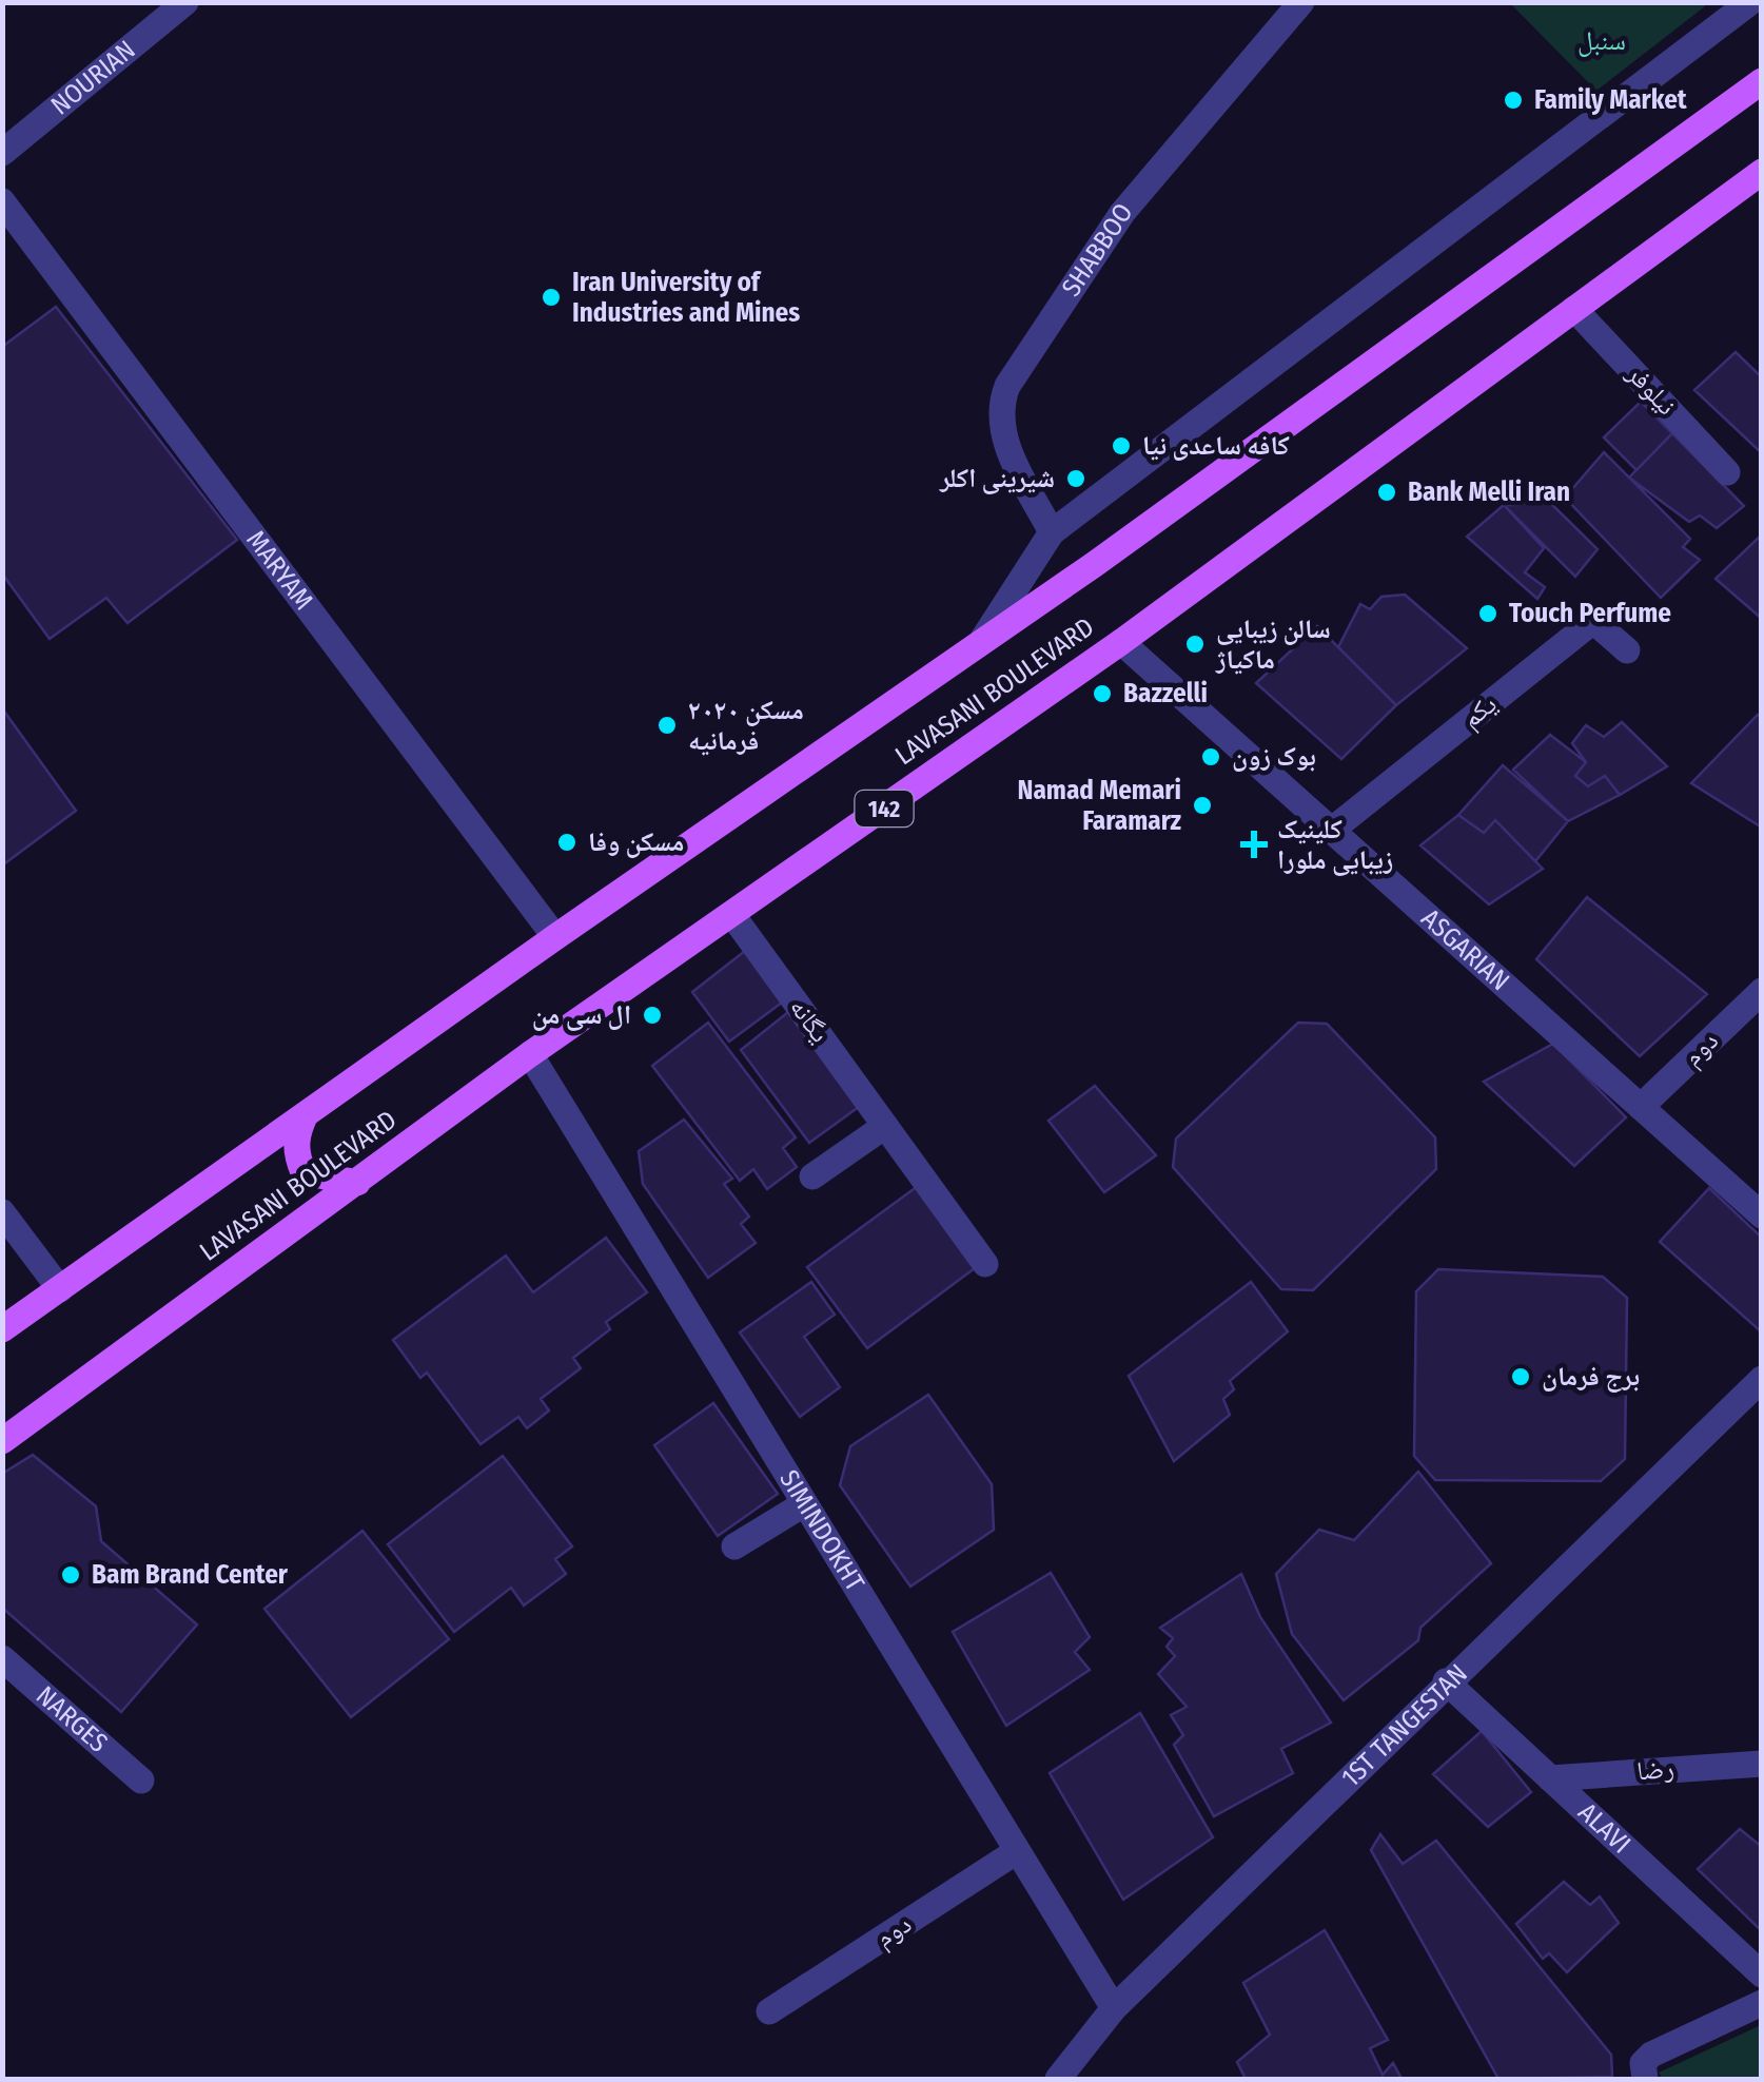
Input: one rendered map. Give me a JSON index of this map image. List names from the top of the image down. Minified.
{"streets":{"main road":["LAVASANI BOULEVARD","142"],"street":["NOURIAN","SHABBOO","نیلوفر","MARYAM","یکم","ASGARIAN","یگانه","دوم","SIMINDOKHT","NARGES","1ST TANGESTAN","رضا","ALAVI"]},"crossings":[["نیلوفر","LAVASANI BOULEVARD"],["MARYAM","LAVASANI BOULEVARD"],["LAVASANI BOULEVARD","ASGARIAN"],["LAVASANI BOULEVARD","یگانه"],["LAVASANI BOULEVARD","SIMINDOKHT"],["یکم","ASGARIAN"],["ASGARIAN","دوم"],["دوم","SIMINDOKHT"],["SIMINDOKHT","1ST TANGESTAN"],["1ST TANGESTAN","ALAVI"],["رضا","ALAVI"]],"parks":["سنبل"],"places":{"other":["Family Market","Iran University of Industries and Mines","کافه ساعدی نیا","شیرینی اکلر","Bank Melli Iran","Touch Perfume","سالن زیبایی ماکیاژ","Bazzelli","مسکن ۲۰۲۰ فرمانیه","بوک زون","Namad Memari Faramarz","مسکن وفا","ال سی من","برج فرمان","Bam Brand Center"],"health":["کلینیک زیبایی ملورا"]}}
